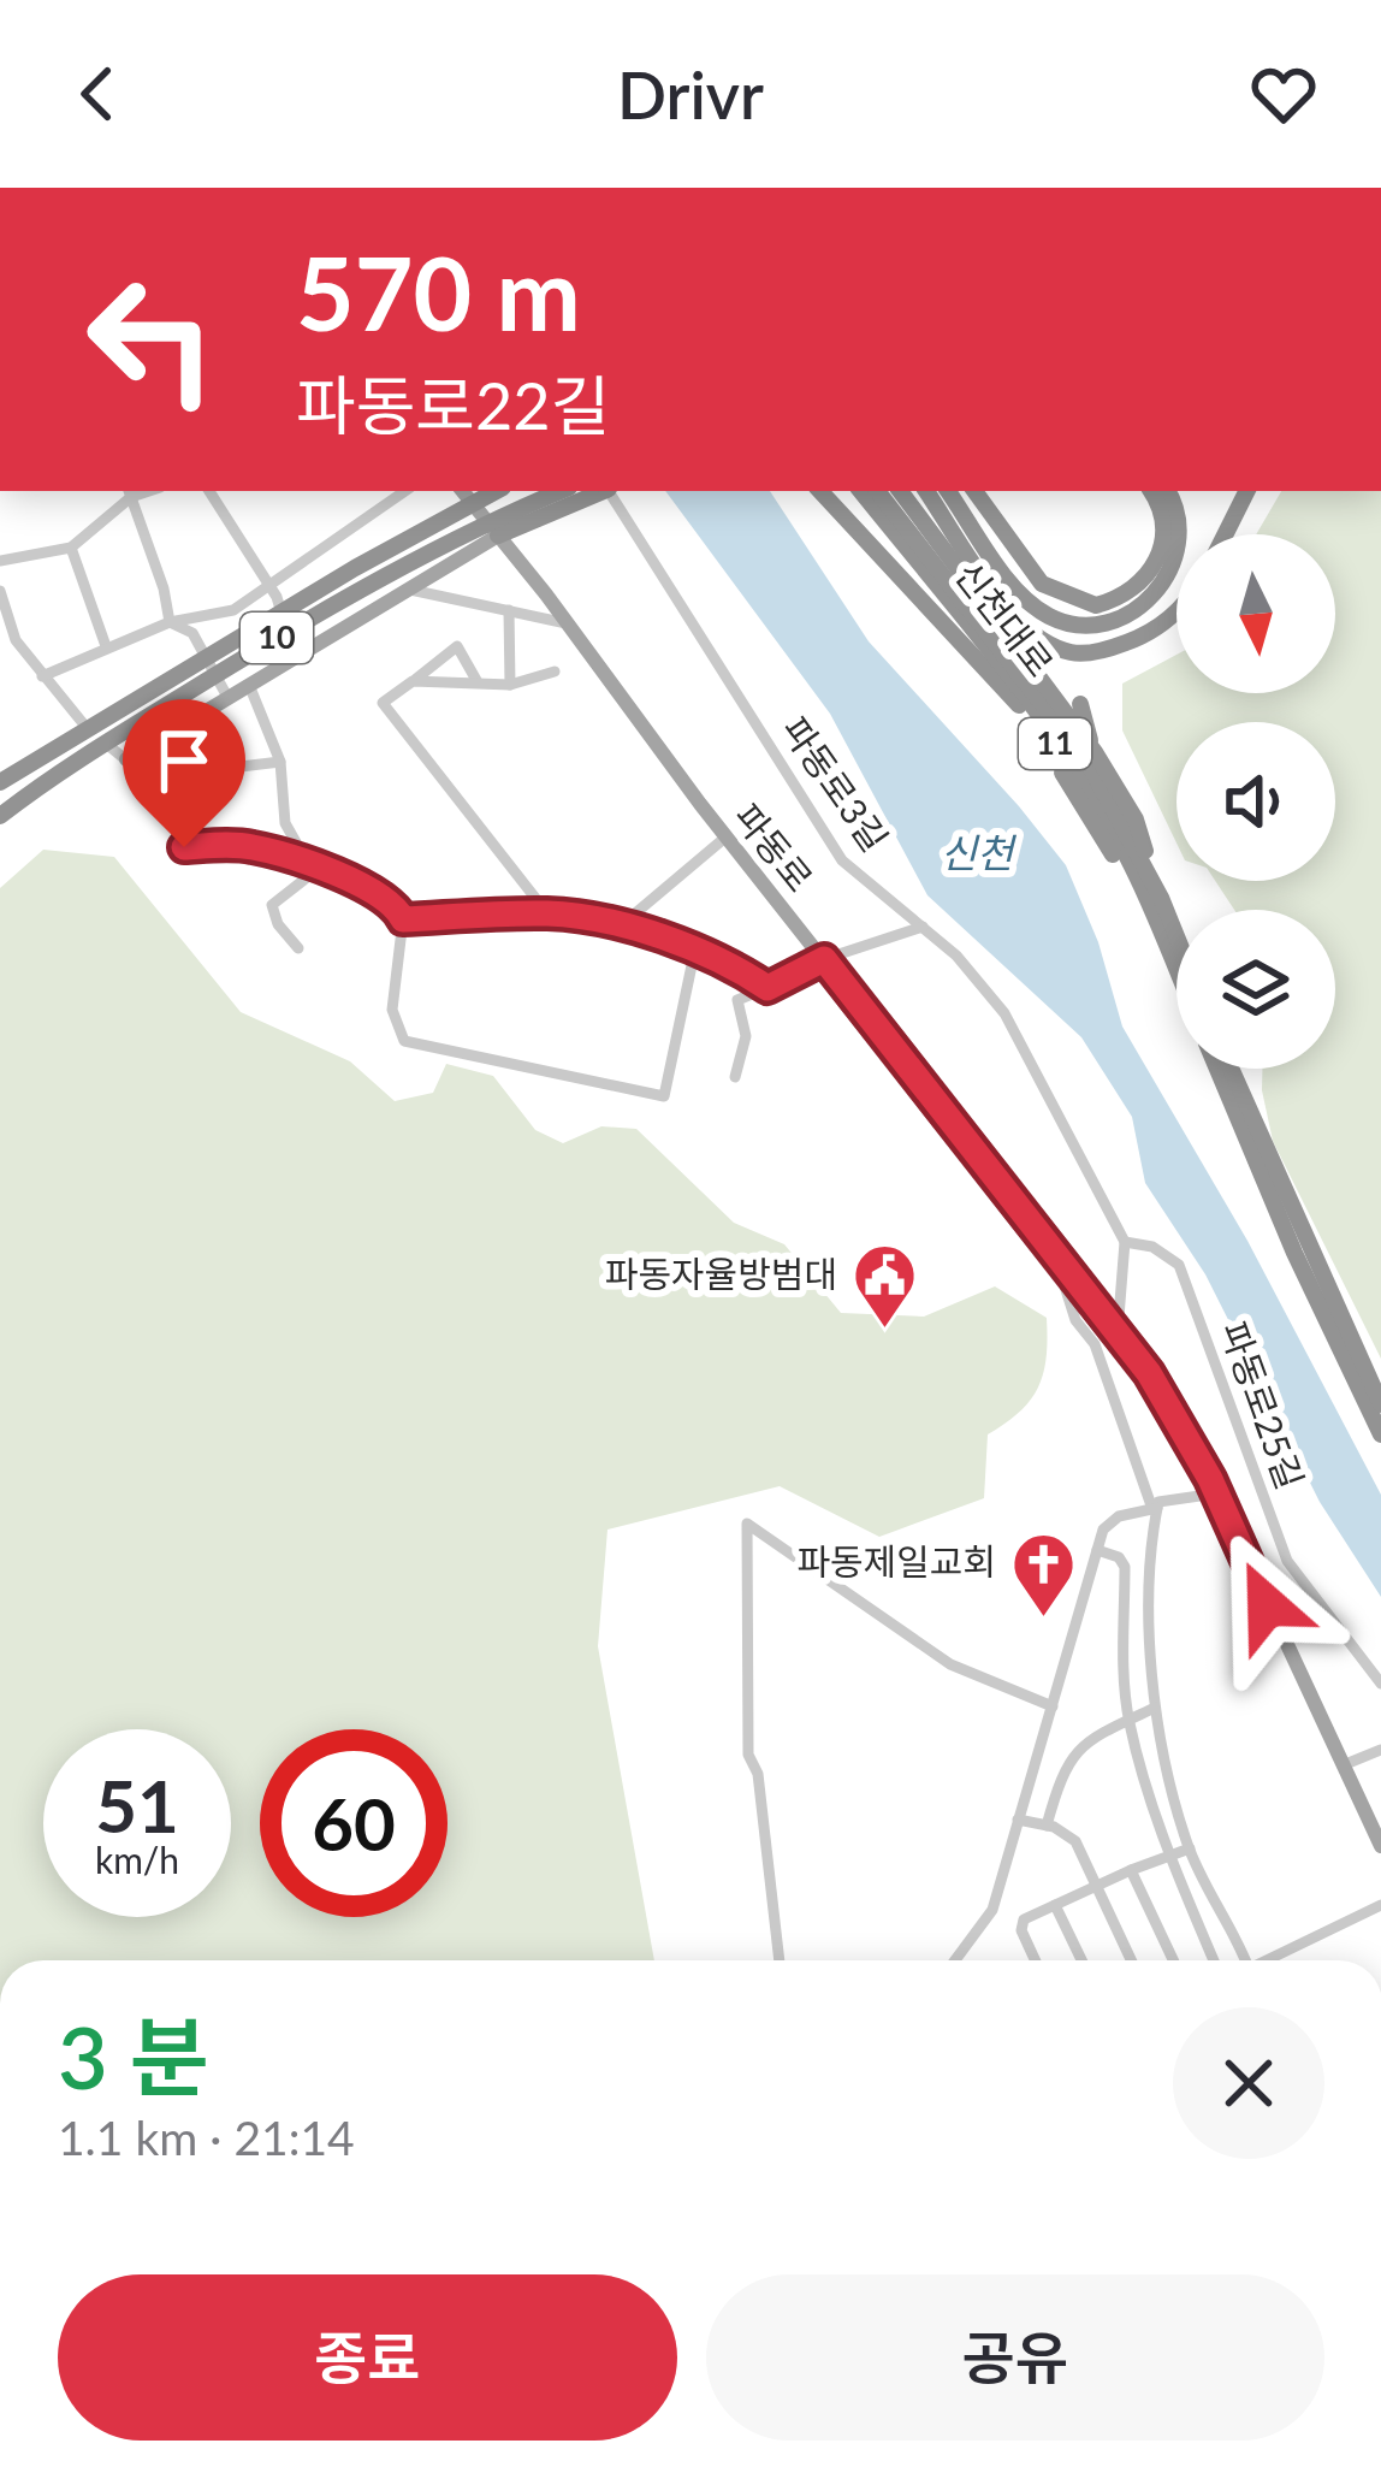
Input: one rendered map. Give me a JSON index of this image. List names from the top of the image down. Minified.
{"streets":{"highway":["신천대로","10","11"],"main road":["파동로"],"street":["파동로3길","파동로25길"]},"crossings":[["신천대로","11"],["파동로3길","파동로25길"]],"water":["신천"],"places":{"public building":["파동자율방범대"],"church":["파동제일교회"]},"north":"bottom","page":{"header":"Drivr","turn":["570 m","파동로22길"],"speed":"51 km/h","limit":"60","heading":["3 분","1.1 km · 21:14"],"buttons":["종료","공유"]}}
